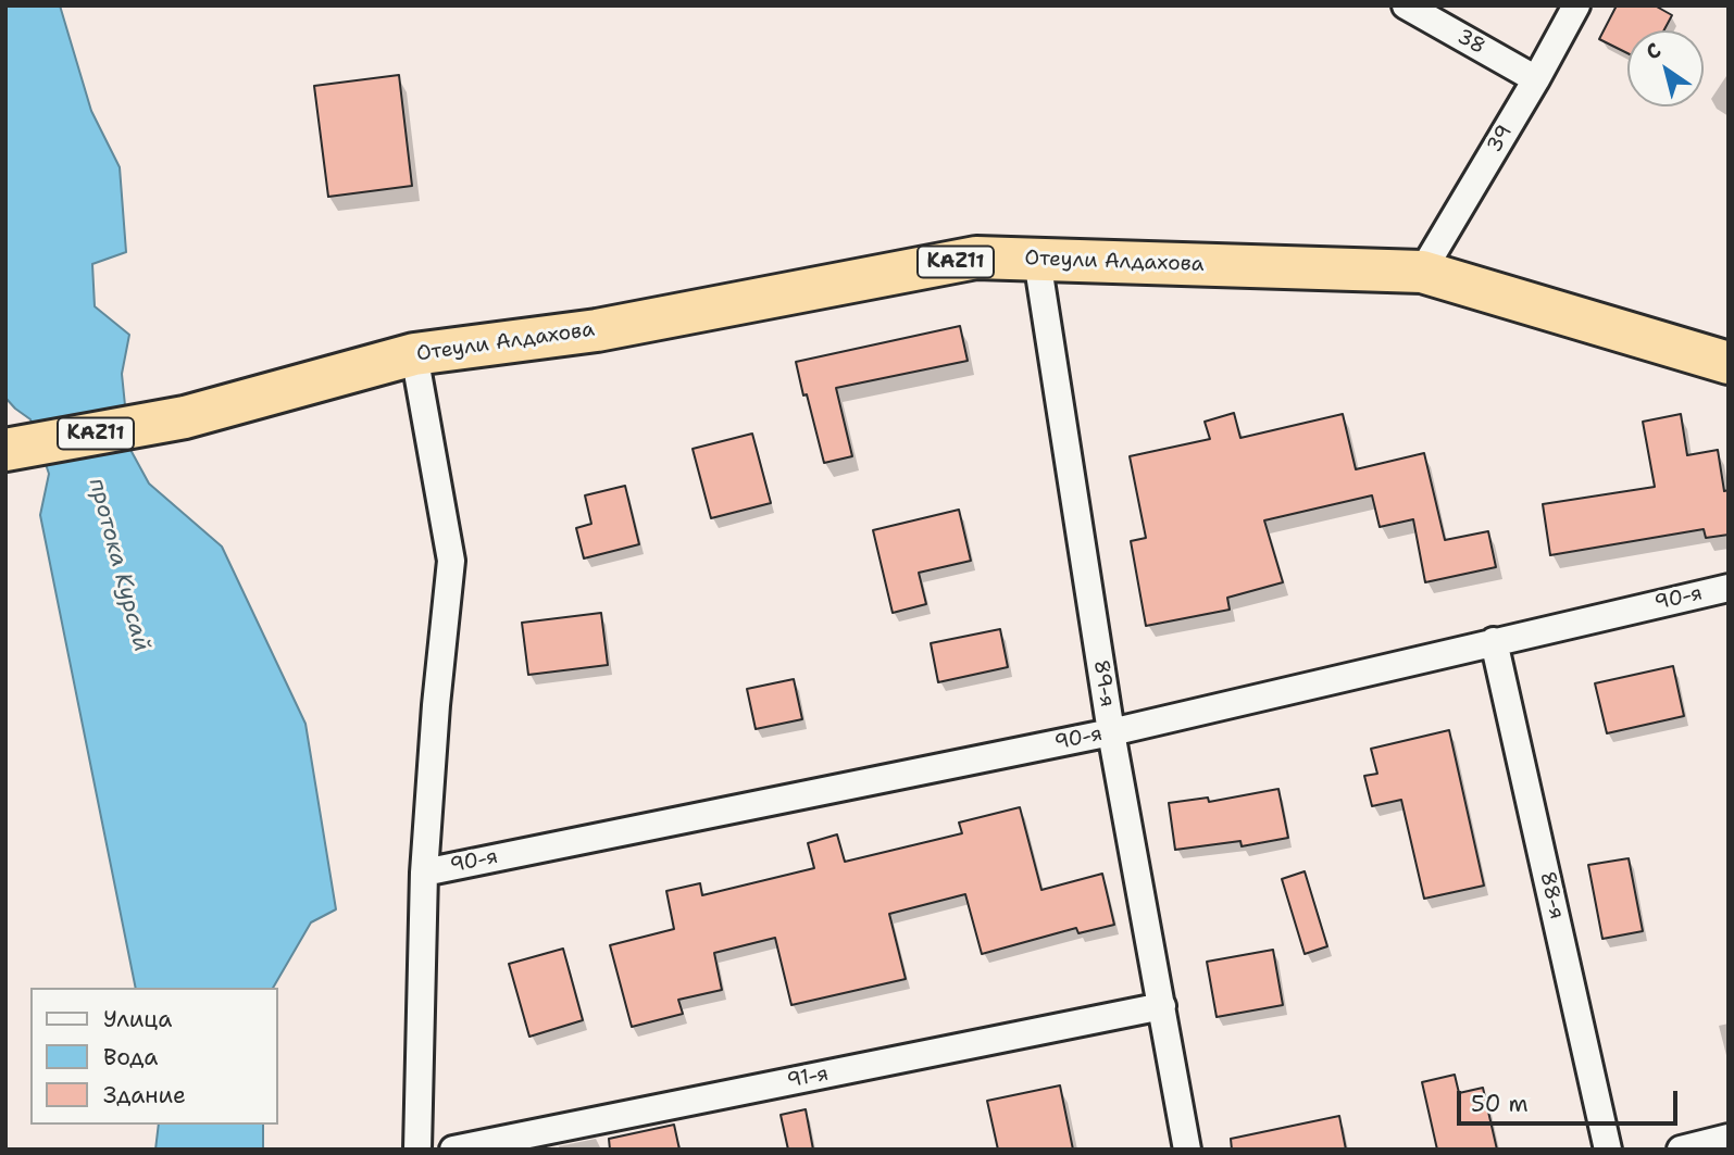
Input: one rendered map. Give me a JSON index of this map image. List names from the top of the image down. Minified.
{"streets":{"highway":["KAZ11","Отеули Алдахова"],"street":["38","39","90-я","89-я","88-я","91-я"]},"crossings":[["38","39"],["39","Отеули Алдахова"],["Отеули Алдахова","89-я"],["90-я","89-я"],["90-я","88-я"],["89-я","91-я"]],"water":["протока Курсай"],"legend":["Улица","Вода","Здание"],"scale_bar":"50 m","north":"top left"}
